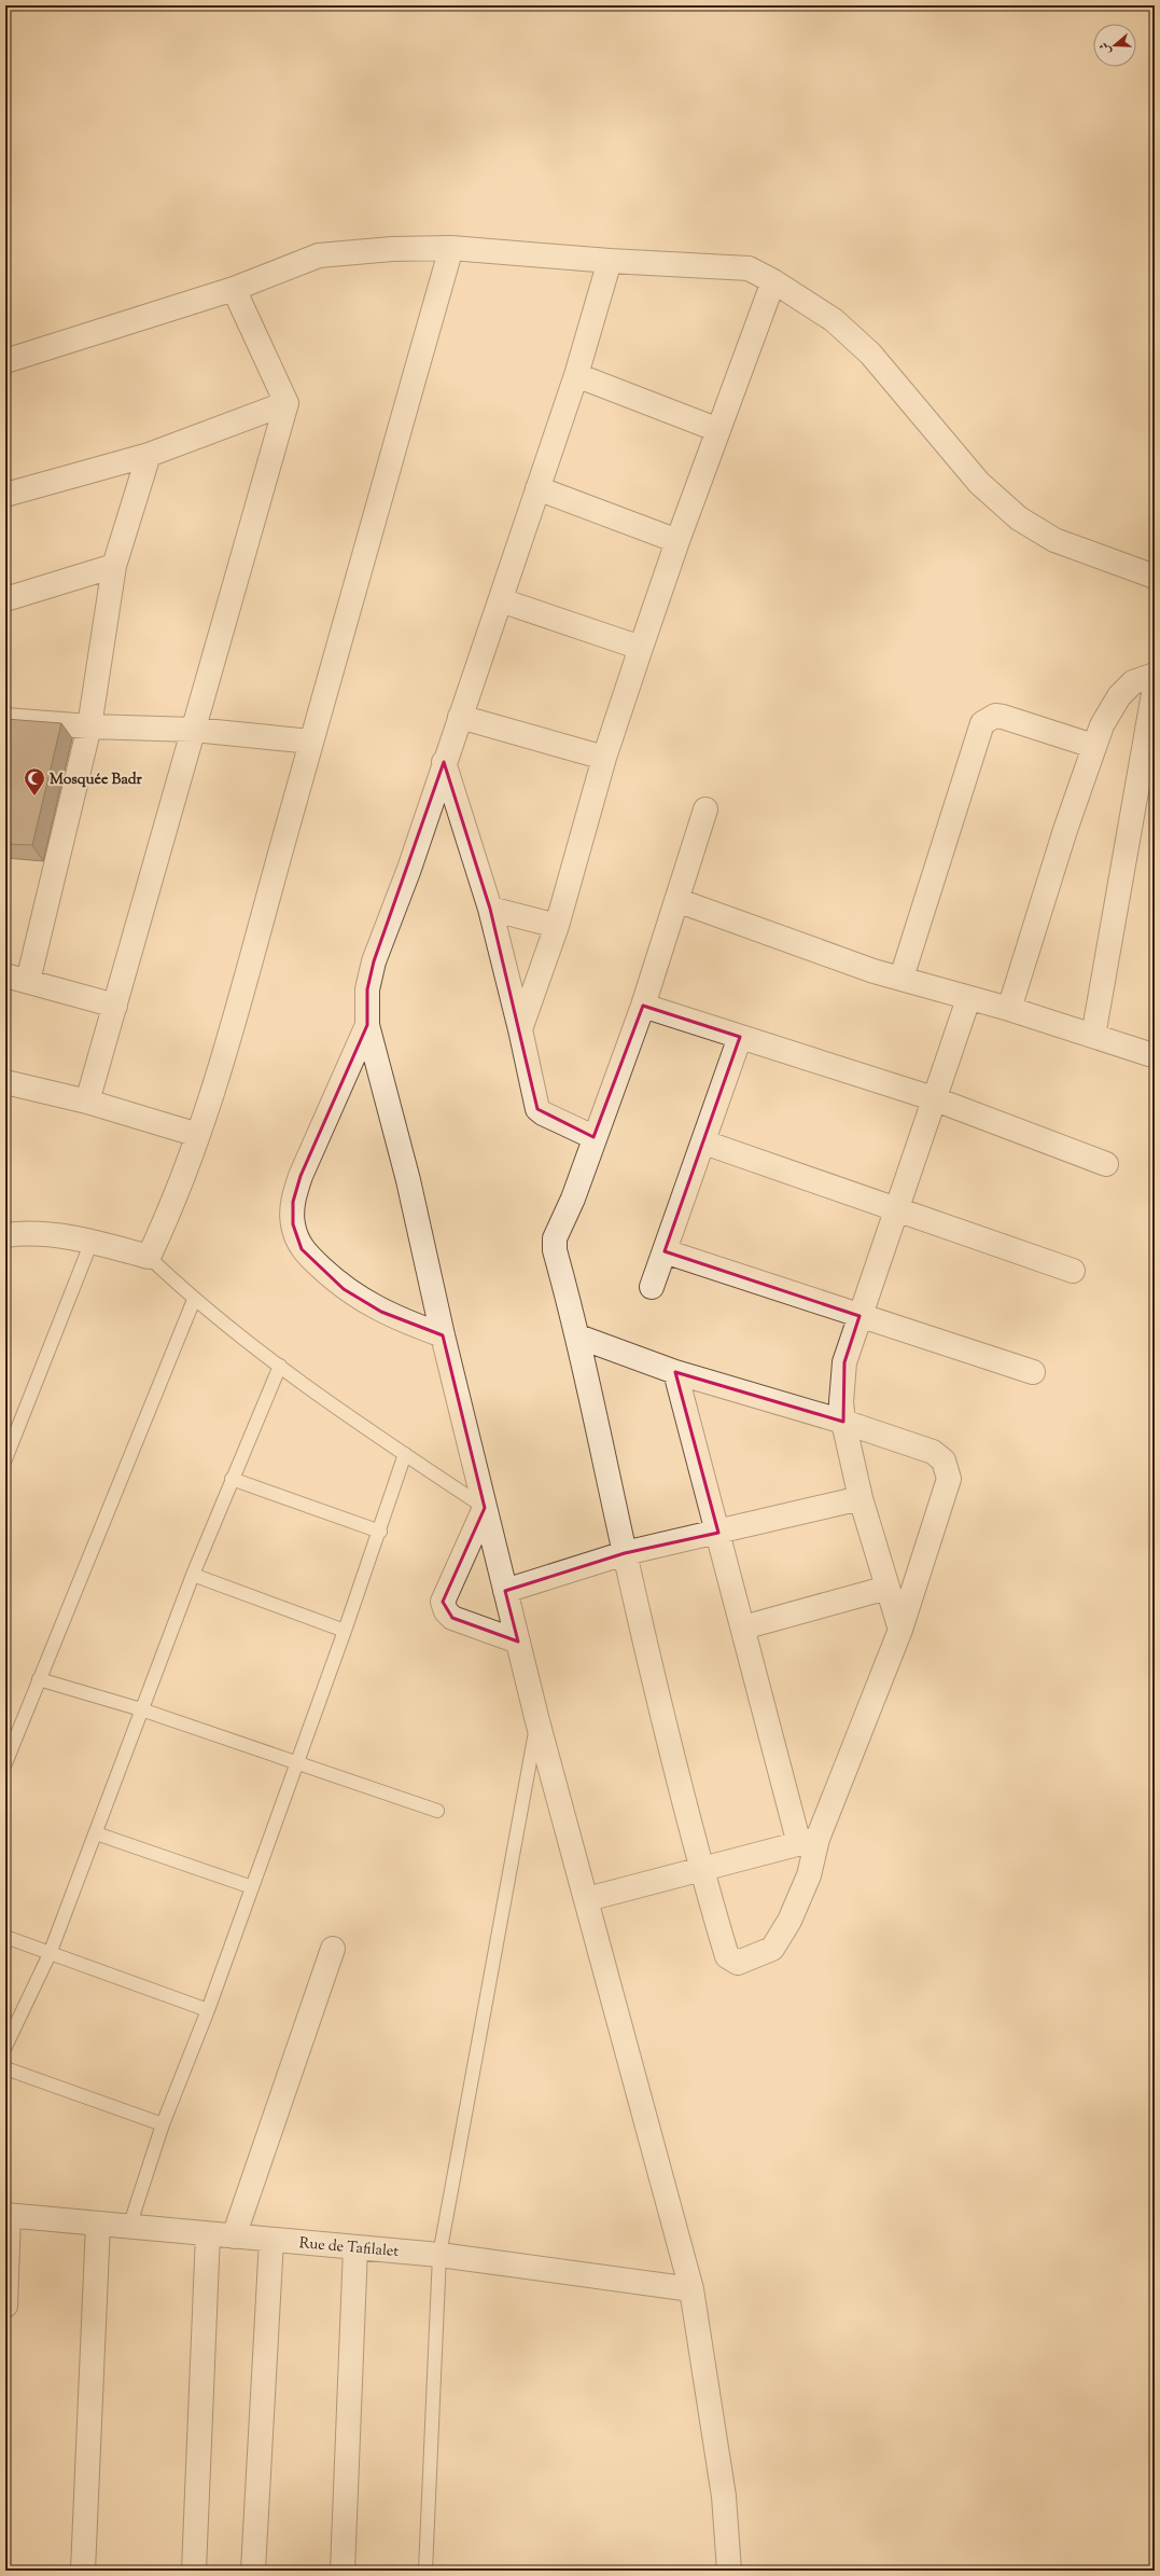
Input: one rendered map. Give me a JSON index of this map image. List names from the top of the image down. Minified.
{"streets":{"street":["Rue de Tafilalet"]},"places":{"mosque":["Mosquée Badr"]},"north":"left"}
